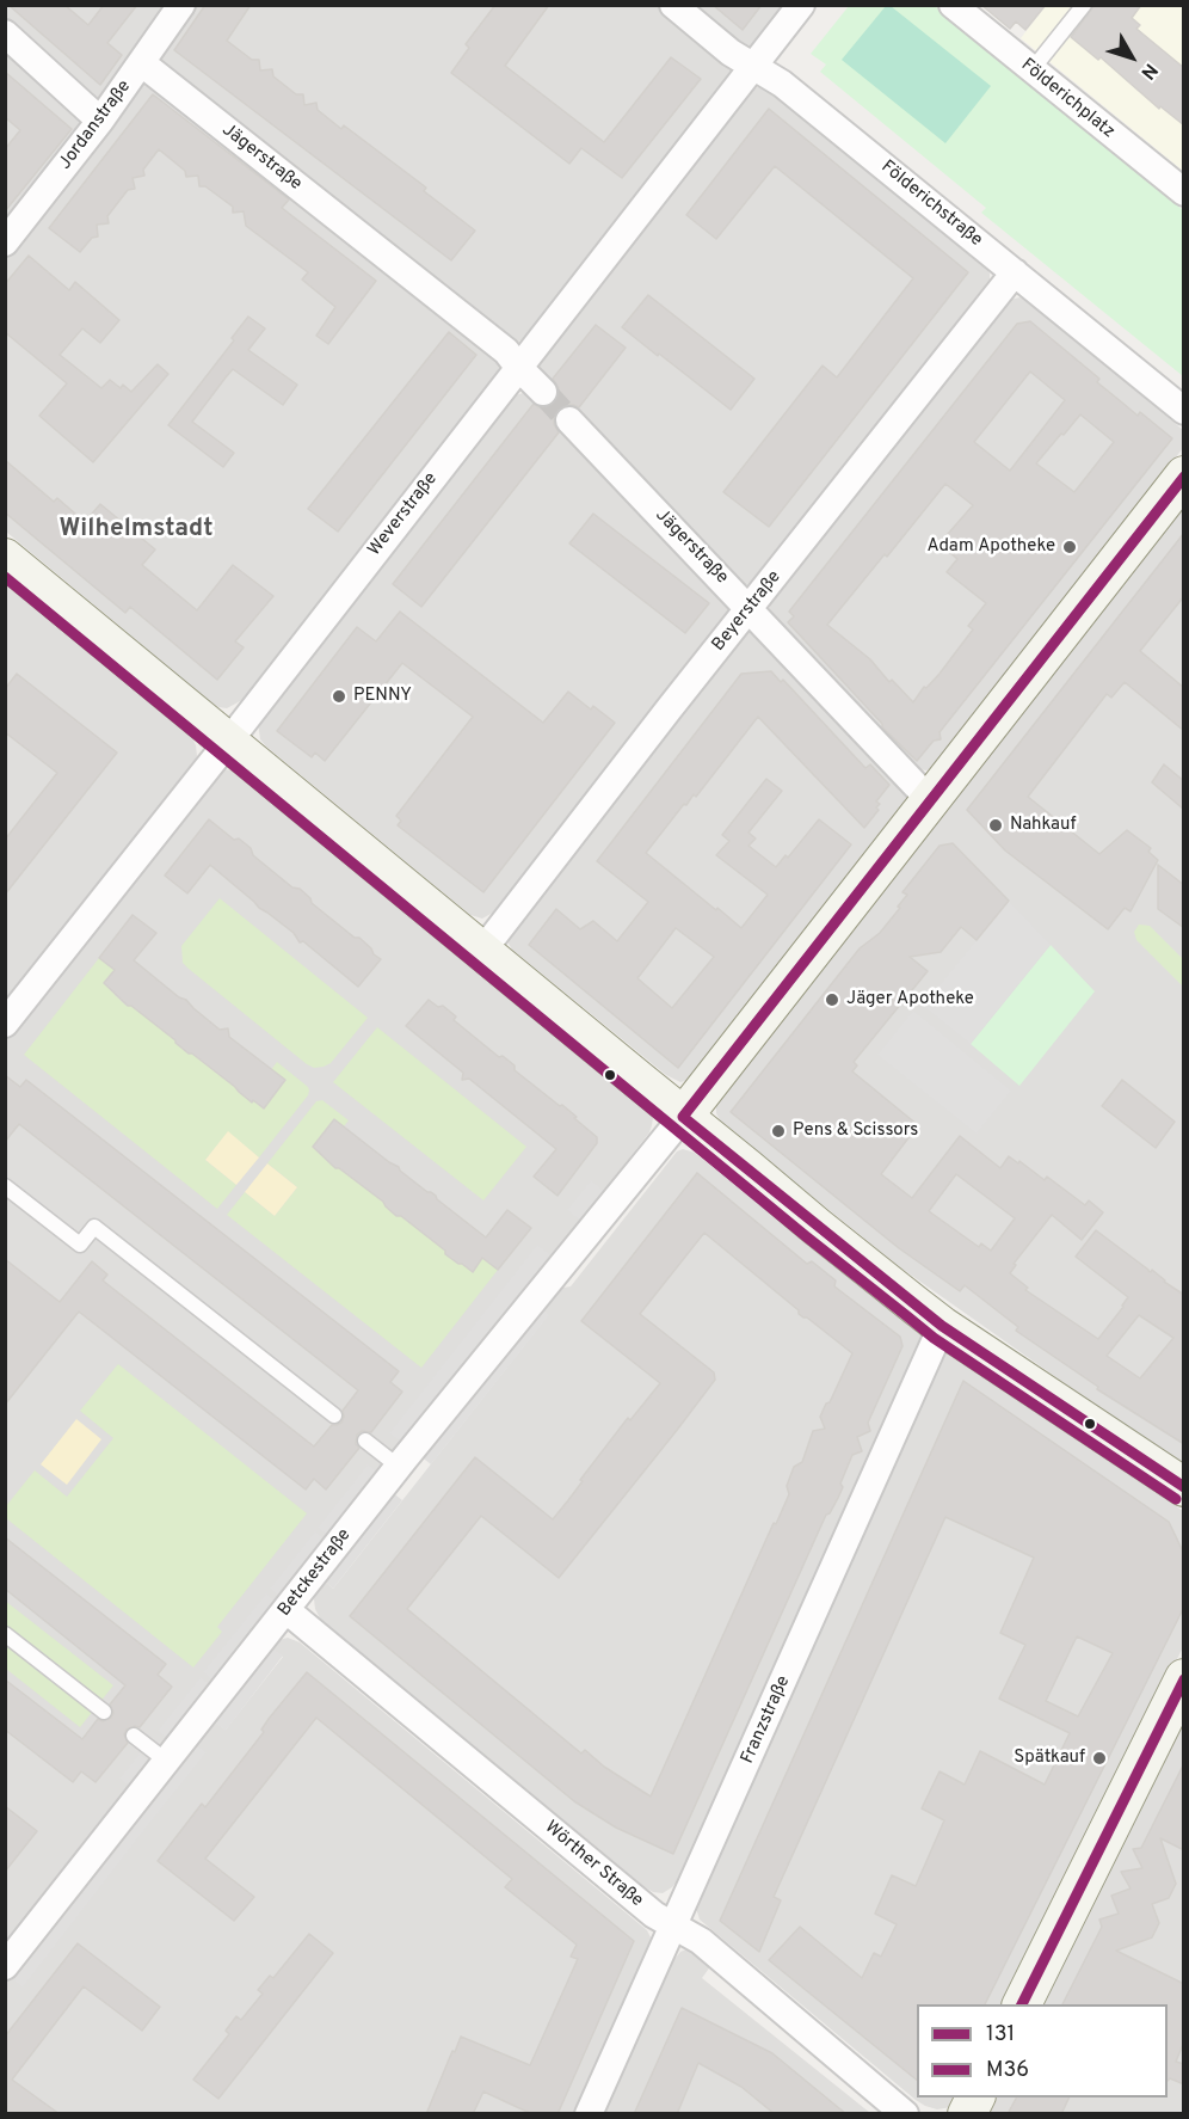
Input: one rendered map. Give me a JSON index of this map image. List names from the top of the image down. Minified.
{"streets":{"street":["Földerichplatz","Jordanstraße","Jägerstraße","Földerichstraße","Weverstraße","Beyerstraße","Betckestraße","Franzstraße","Wörther Straße"]},"crossings":[["Jordanstraße","Jägerstraße"],["Jägerstraße","Weverstraße"],["Jägerstraße","Beyerstraße"],["Földerichstraße","Weverstraße"],["Földerichstraße","Beyerstraße"],["Betckestraße","Wörther Straße"],["Franzstraße","Wörther Straße"]],"districts":["Wilhelmstadt"],"places":["Adam Apotheke","PENNY","Nahkauf","Jäger Apotheke","Pens & Scissors","Spätkauf"],"lines":["transit line 131","transit line M36"],"legend":["131","M36"],"north":"bottom right"}
